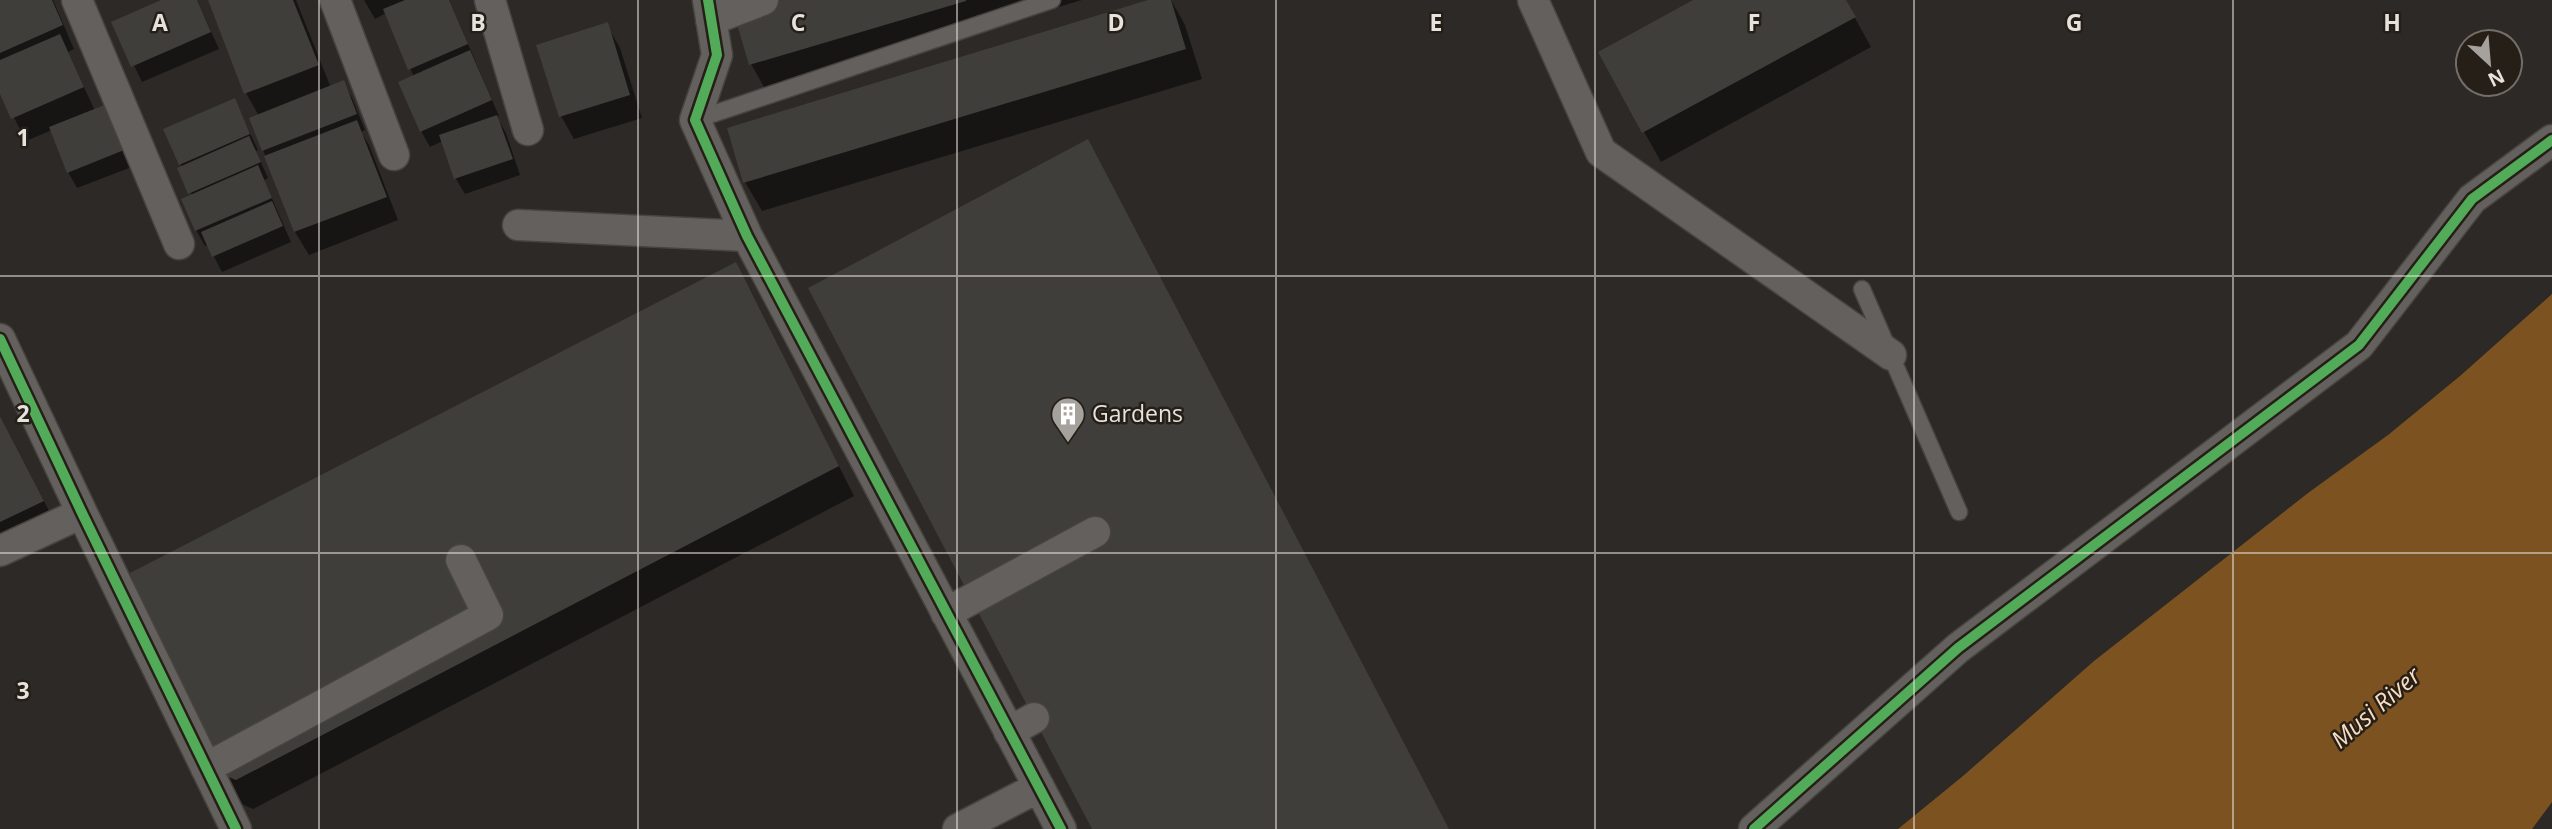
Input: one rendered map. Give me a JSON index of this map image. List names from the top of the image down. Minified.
{"water":["Musi River"],"places":{"building":["Gardens"]},"north":"bottom right","grid":{"columns":["A","B","C","D","E","F","G","H"],"rows":["1","2","3"]}}
